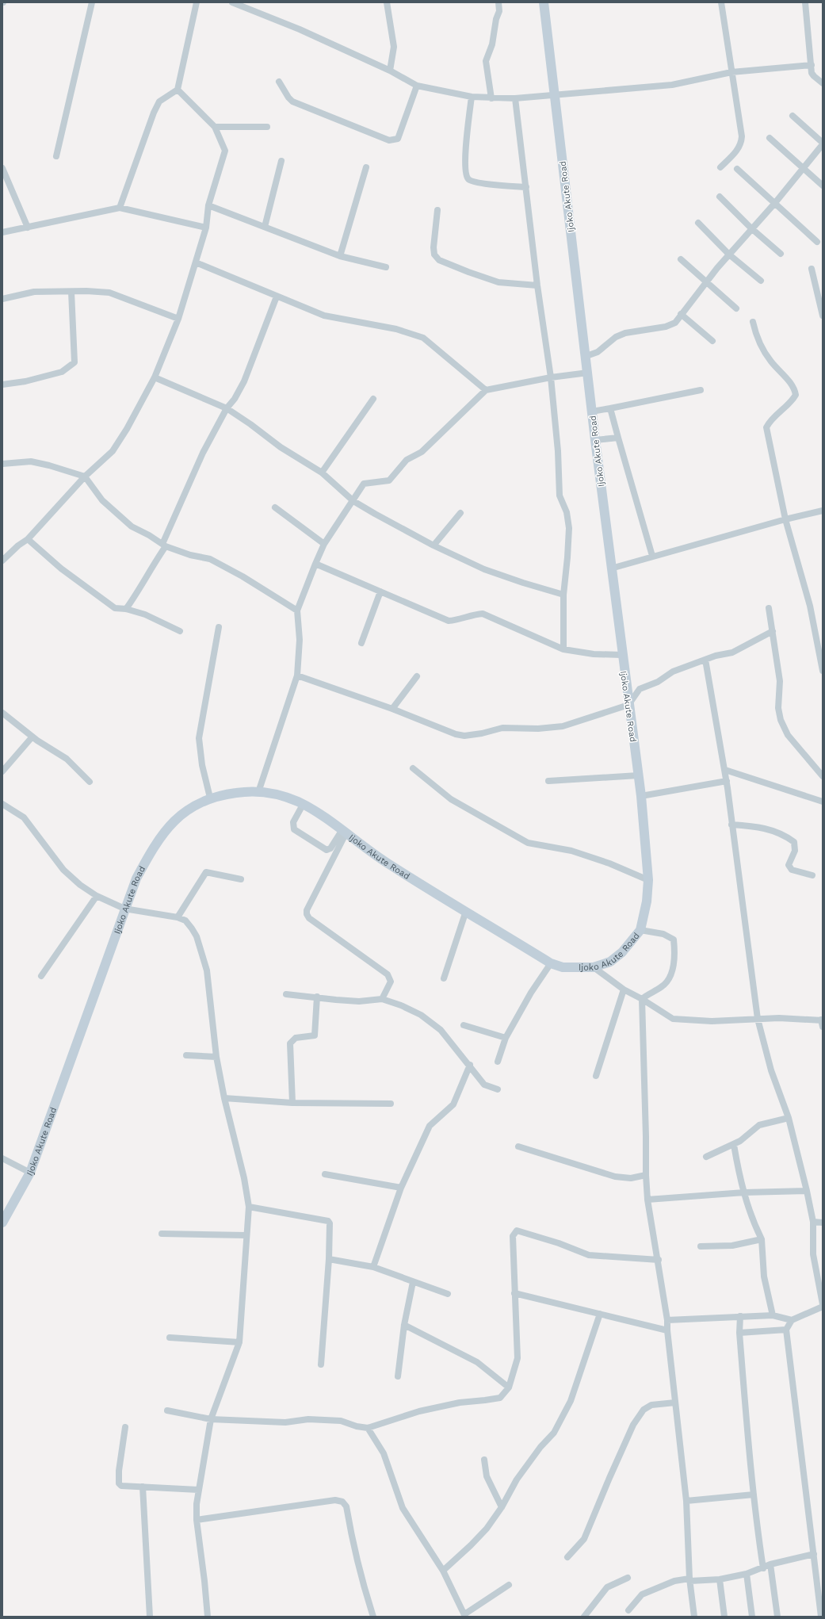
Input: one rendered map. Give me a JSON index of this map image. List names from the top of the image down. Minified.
{"streets":{"main road":["Ijoko Akute Road"]}}
